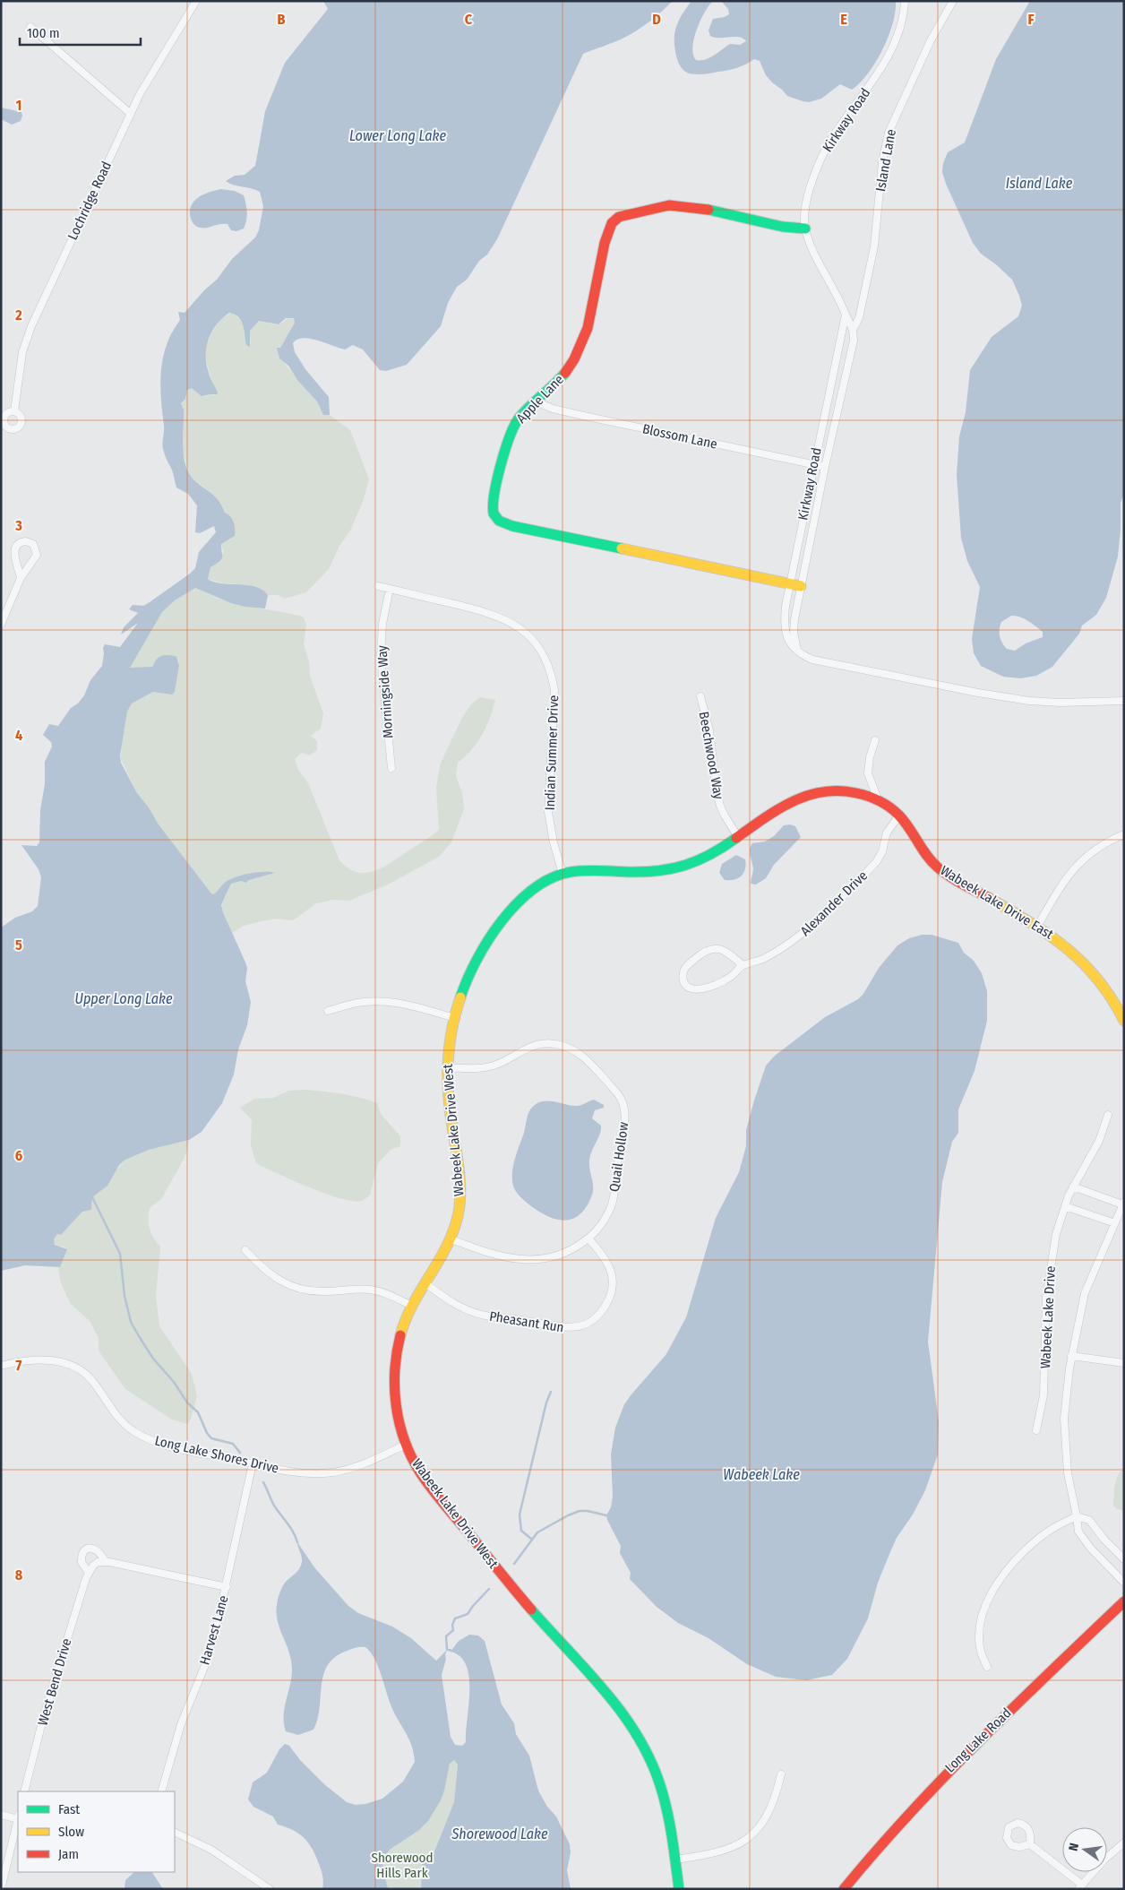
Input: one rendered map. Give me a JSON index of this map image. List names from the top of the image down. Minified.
{"streets":{"street":["Kirkway Road","Island Lane","Lochridge Road","Apple Lane","Blossom Lane","Morningside Way","Indian Summer Drive","Beechwood Way","Wabeek Lake Drive East","Alexander Drive","Wabeek Lake Drive West","Quail Hollow","Wabeek Lake Drive","Pheasant Run","Long Lake Shores Drive","Harvest Lane","West Bend Drive","Long Lake Road"]},"crossings":[["Kirkway Road","Island Lane"],["Kirkway Road","Apple Lane"],["Kirkway Road","Blossom Lane"],["Apple Lane","Blossom Lane"],["Morningside Way","Indian Summer Drive"],["Indian Summer Drive","Wabeek Lake Drive East"],["Indian Summer Drive","Wabeek Lake Drive West"],["Beechwood Way","Wabeek Lake Drive East"],["Wabeek Lake Drive East","Alexander Drive"],["Wabeek Lake Drive East","Wabeek Lake Drive West"],["Wabeek Lake Drive West","Quail Hollow"],["Wabeek Lake Drive West","Pheasant Run"],["Wabeek Lake Drive West","Long Lake Shores Drive"],["Quail Hollow","Pheasant Run"],["Long Lake Shores Drive","Harvest Lane"]],"water":["Lower Long Lake","Island Lake","Upper Long Lake","Wabeek Lake","Shorewood Lake"],"parks":["Shorewood Hills Park"],"legend":["Fast","Slow","Jam"],"scale_bar":"100 m","north":"left","grid":{"columns":["B","C","D","E","F"],"rows":["1","2","3","4","5","6","7","8"]}}
